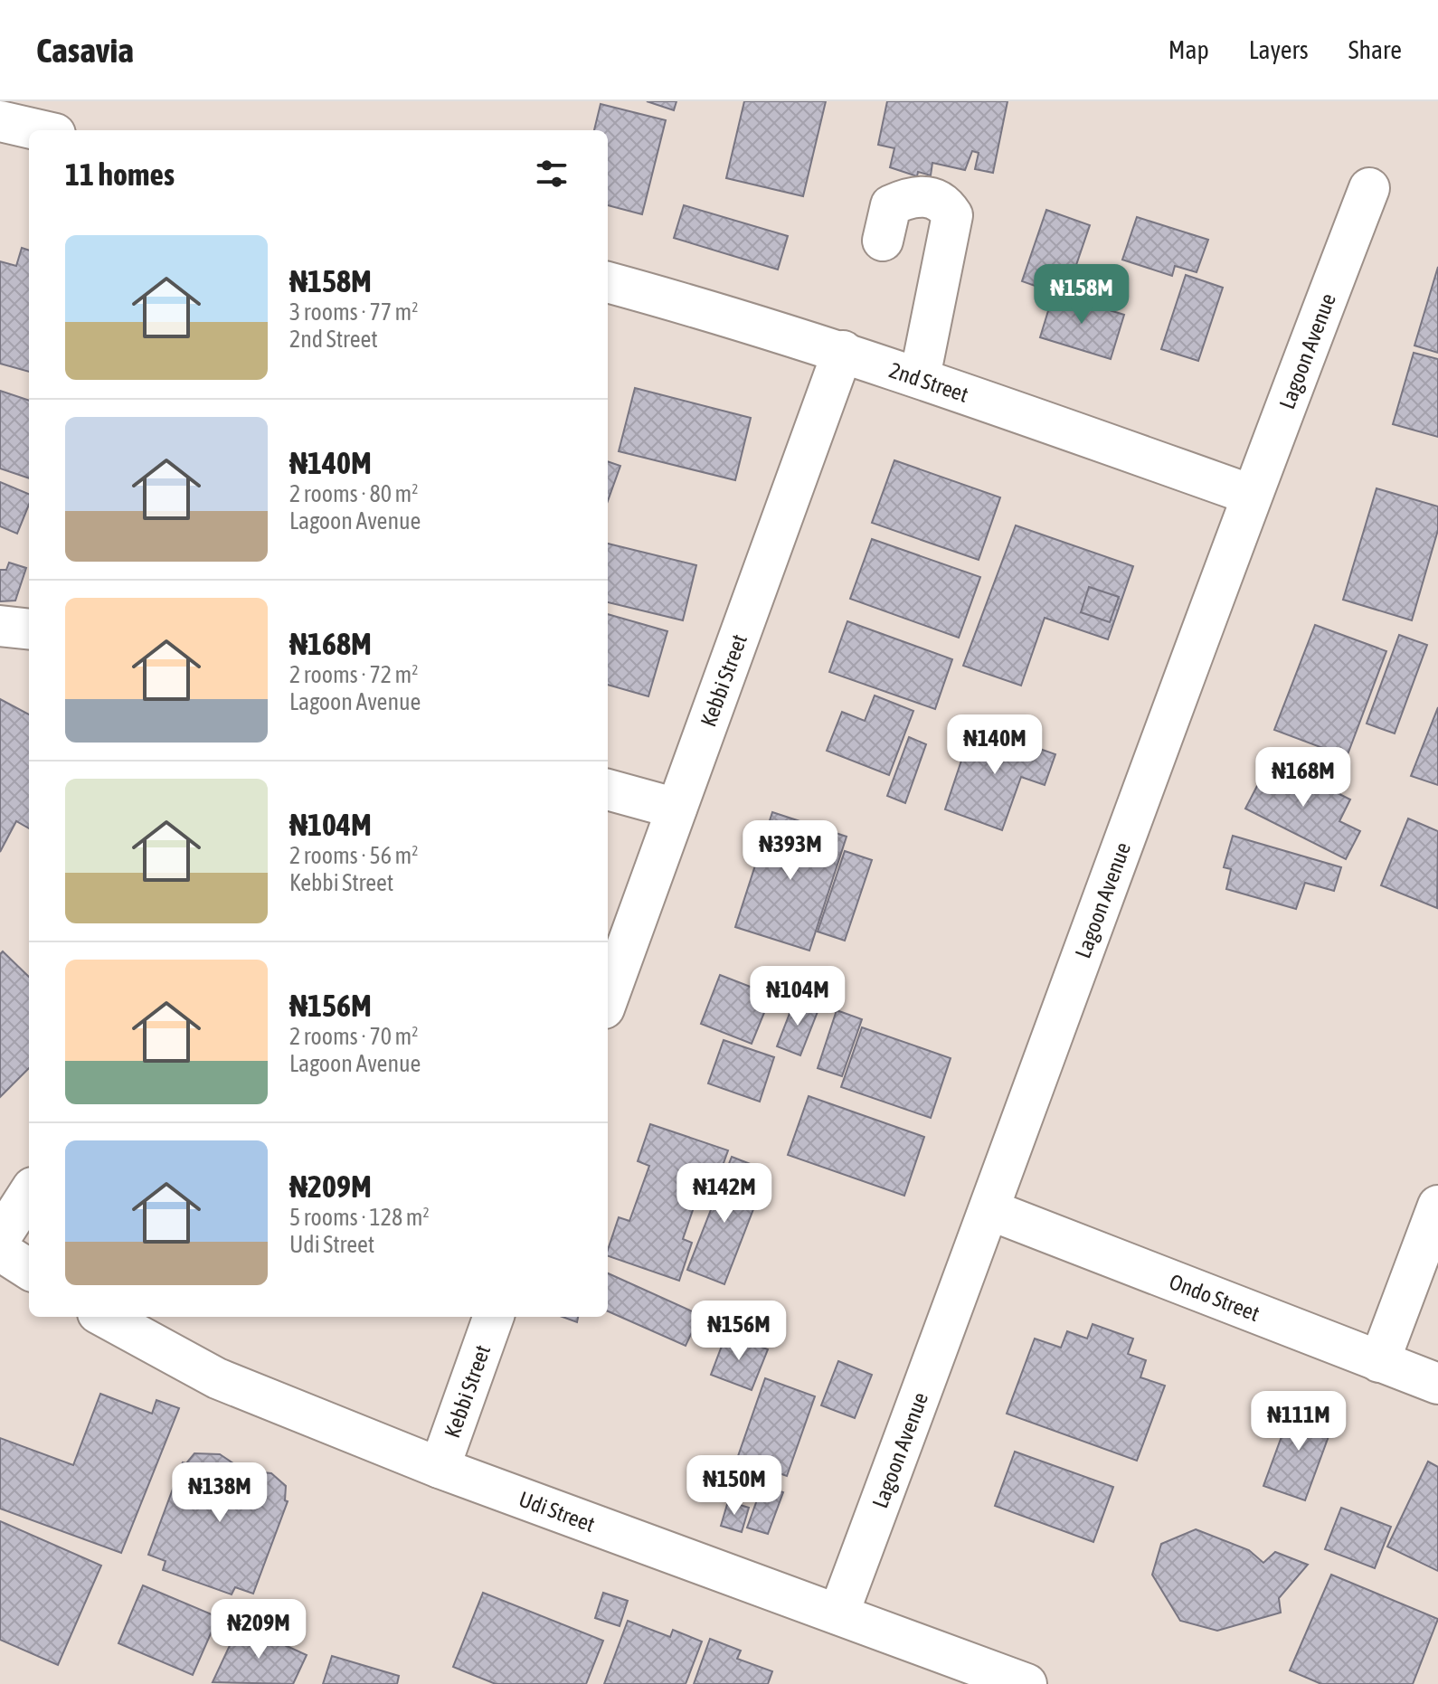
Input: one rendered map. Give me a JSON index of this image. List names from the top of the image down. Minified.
{"streets":{"street":["Lagoon Avenue","2nd Street","Kebbi Street","Ondo Street","Udi Street"]},"crossings":[["Lagoon Avenue","2nd Street"],["Lagoon Avenue","Ondo Street"],["Lagoon Avenue","Udi Street"],["2nd Street","Kebbi Street"],["Kebbi Street","Udi Street"]],"page":{"header":"Casavia","nav":["Map","Layers","Share"],"heading":"11 homes","list":[{"name":"₦158M","note":"3 rooms · 77 m² · 2nd Street"},{"name":"₦140M","note":"2 rooms · 80 m² · Lagoon Avenue"},{"name":"₦168M","note":"2 rooms · 72 m² · Lagoon Avenue"},{"name":"₦104M","note":"2 rooms · 56 m² · Kebbi Street"},{"name":"₦156M","note":"2 rooms · 70 m² · Lagoon Avenue"},{"name":"₦209M","note":"5 rooms · 128 m² · Udi Street"}],"price":["₦158M","₦140M","₦168M","₦393M","₦104M","₦142M","₦156M","₦111M","₦150M","₦138M","₦209M"]}}
